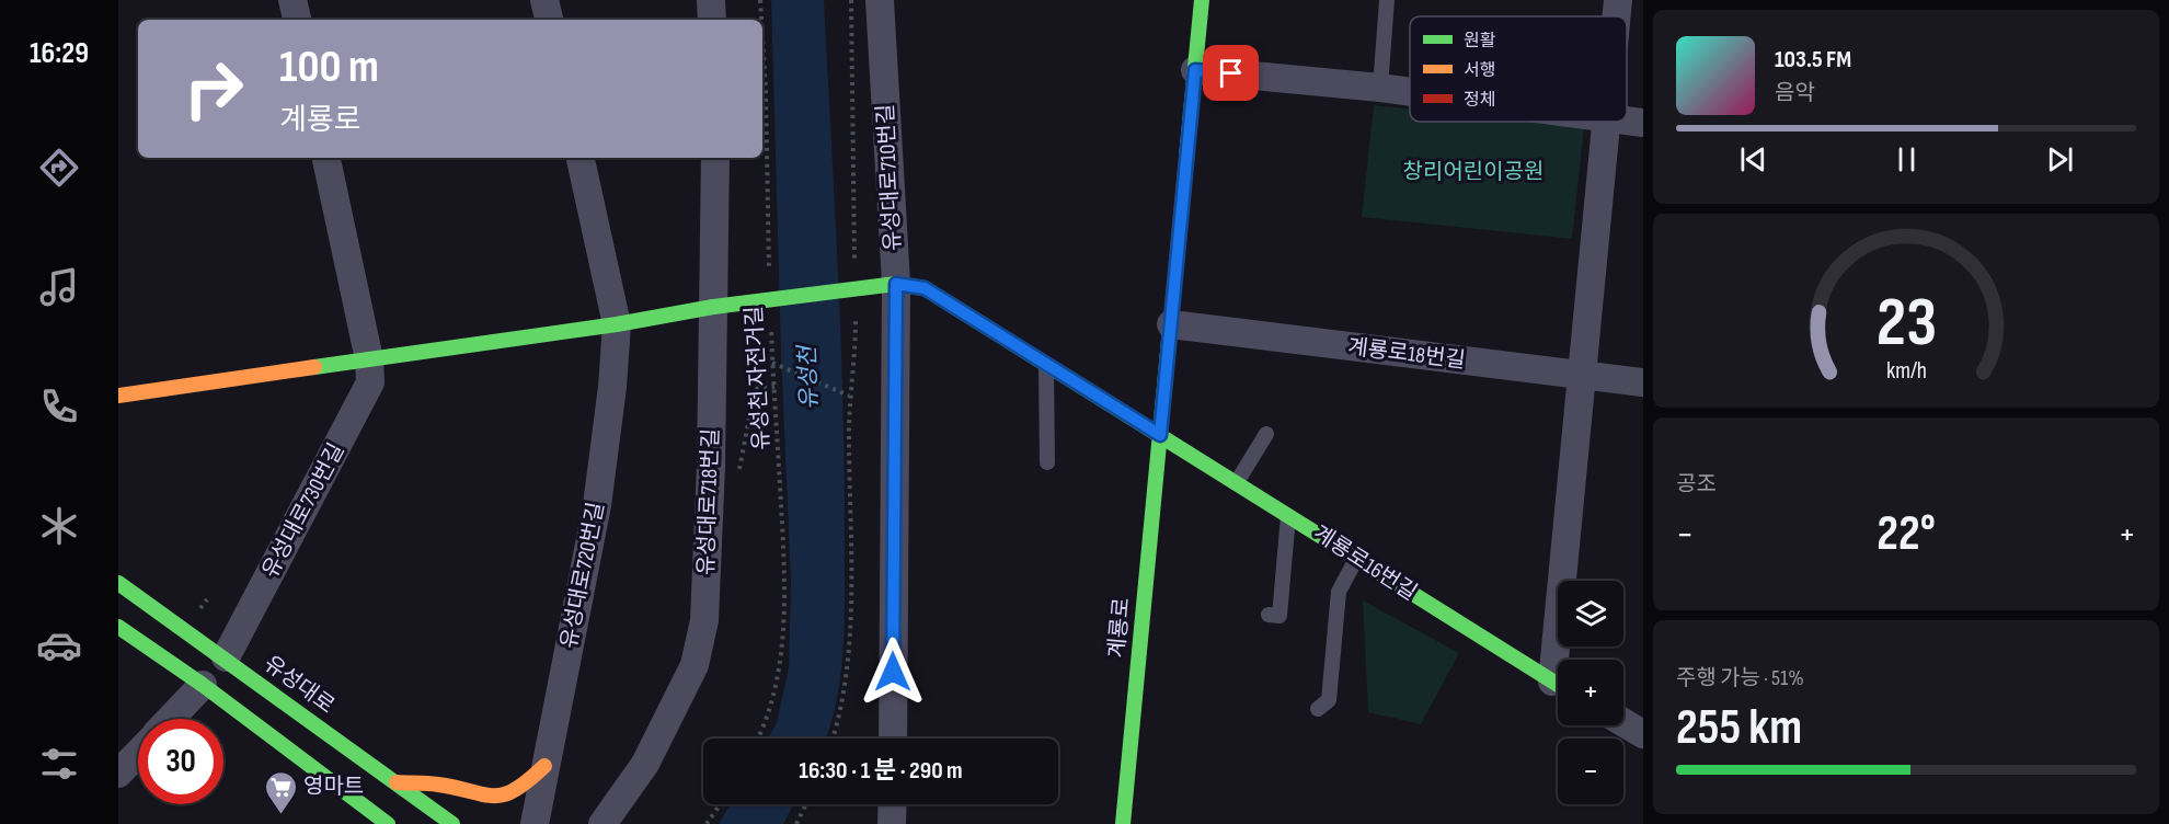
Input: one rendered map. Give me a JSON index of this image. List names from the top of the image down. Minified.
{"streets":{"street":["유성대로710번길","계룡로18번길","유성대로718번길","유성대로730번길","계룡로16번길","유성대로720번길","계룡로","유성대로"],"path":["유성천 자전거길"]},"crossings":[["계룡로18번길","계룡로"],["유성대로730번길","유성대로"],["계룡로16번길","계룡로"]],"water":["유성천"],"parks":["창리어린이공원"],"places":{"supermarket":["영마트"]},"legend":["원활","서행","정체"],"page":{"tabs":"16:29","turn":["100 m","계룡로"],"song":["103.5 FM","음악"],"tile":["공조",["주행 가능 · 51%","255 km"]],"heat":["−","22°","+"],"map_buttons":["+","−"],"limit":"30","trip":"16:30 · 1 분 · 290 m","gauge":["23","km/h"]}}
